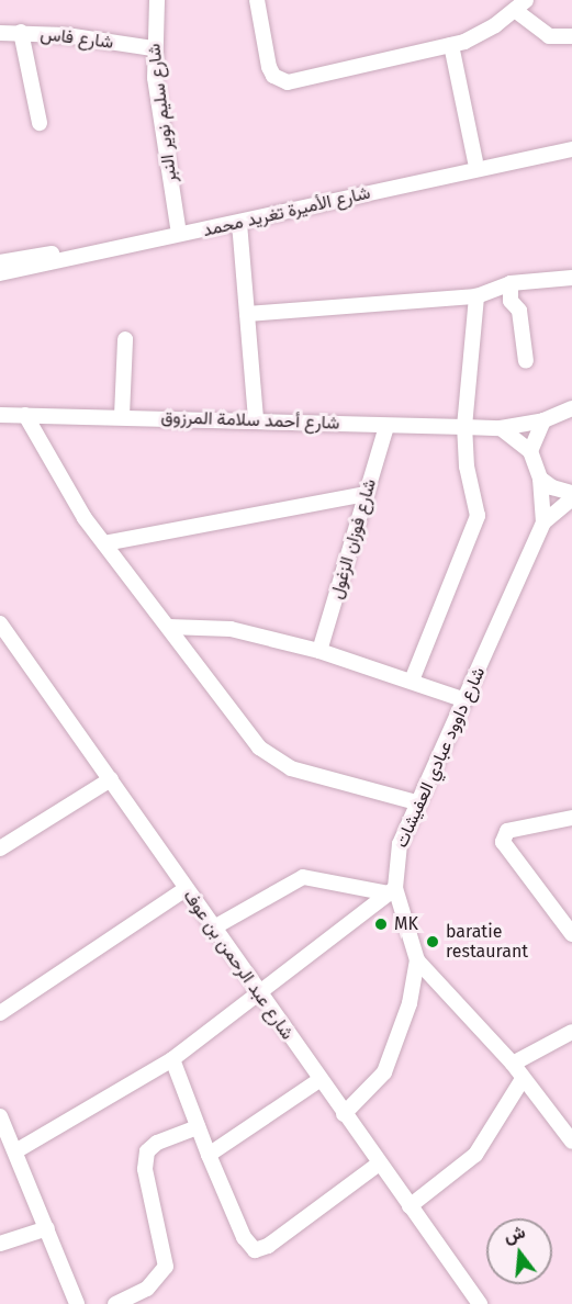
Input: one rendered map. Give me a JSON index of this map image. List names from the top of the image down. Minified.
{"streets":{"street":["شارع فاس","شارع سليم نوير النبر","شارع الأميرة تغريد محمد","شارع أحمد سلامة المرزوق","شارع فوزان الزغول","شارع داوود عبادي العفيشات","شارع عبد الرحمن بن عوف"]},"crossings":[["شارع فاس","شارع سليم نوير النبر"],["شارع سليم نوير النبر","شارع الأميرة تغريد محمد"],["شارع أحمد سلامة المرزوق","شارع فوزان الزغول"]],"places":["MK","baratie restaurant"],"north":"top"}
